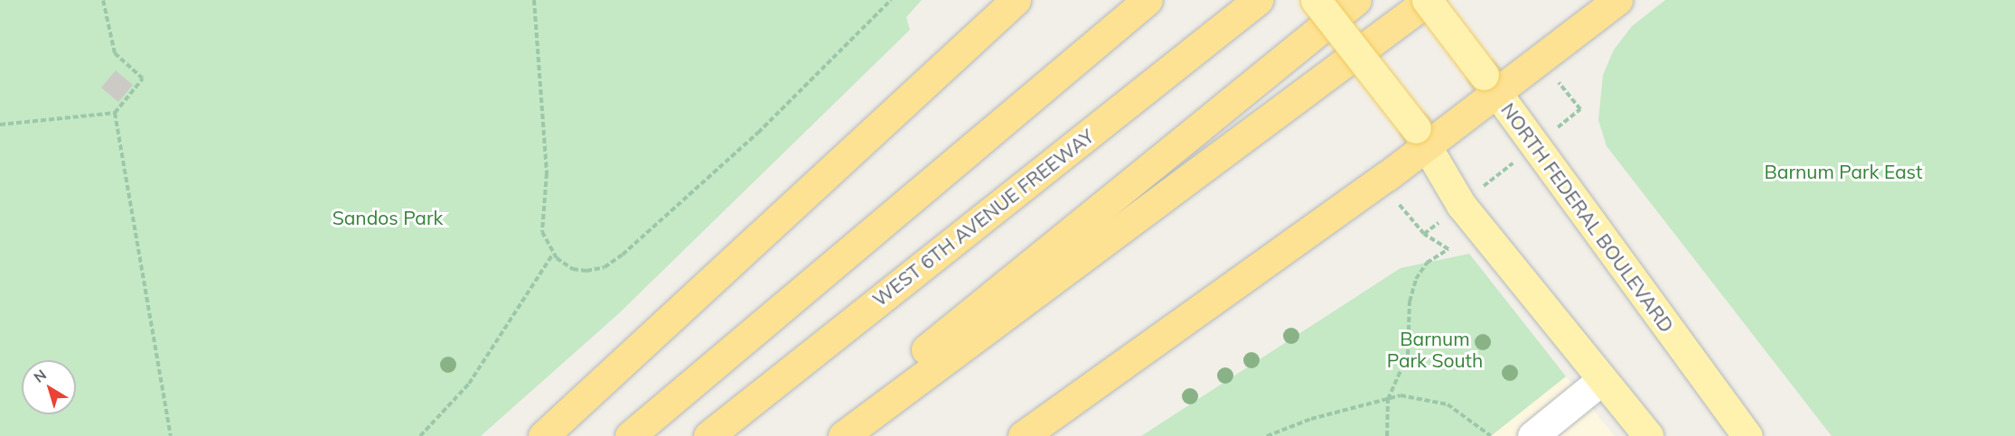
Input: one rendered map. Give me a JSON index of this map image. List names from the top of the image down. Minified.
{"streets":{"highway":["WEST 6TH AVENUE FREEWAY"],"main road":["NORTH FEDERAL BOULEVARD"]},"parks":["Barnum Park East","Sandos Park","Barnum Park South"],"north":"top left"}
